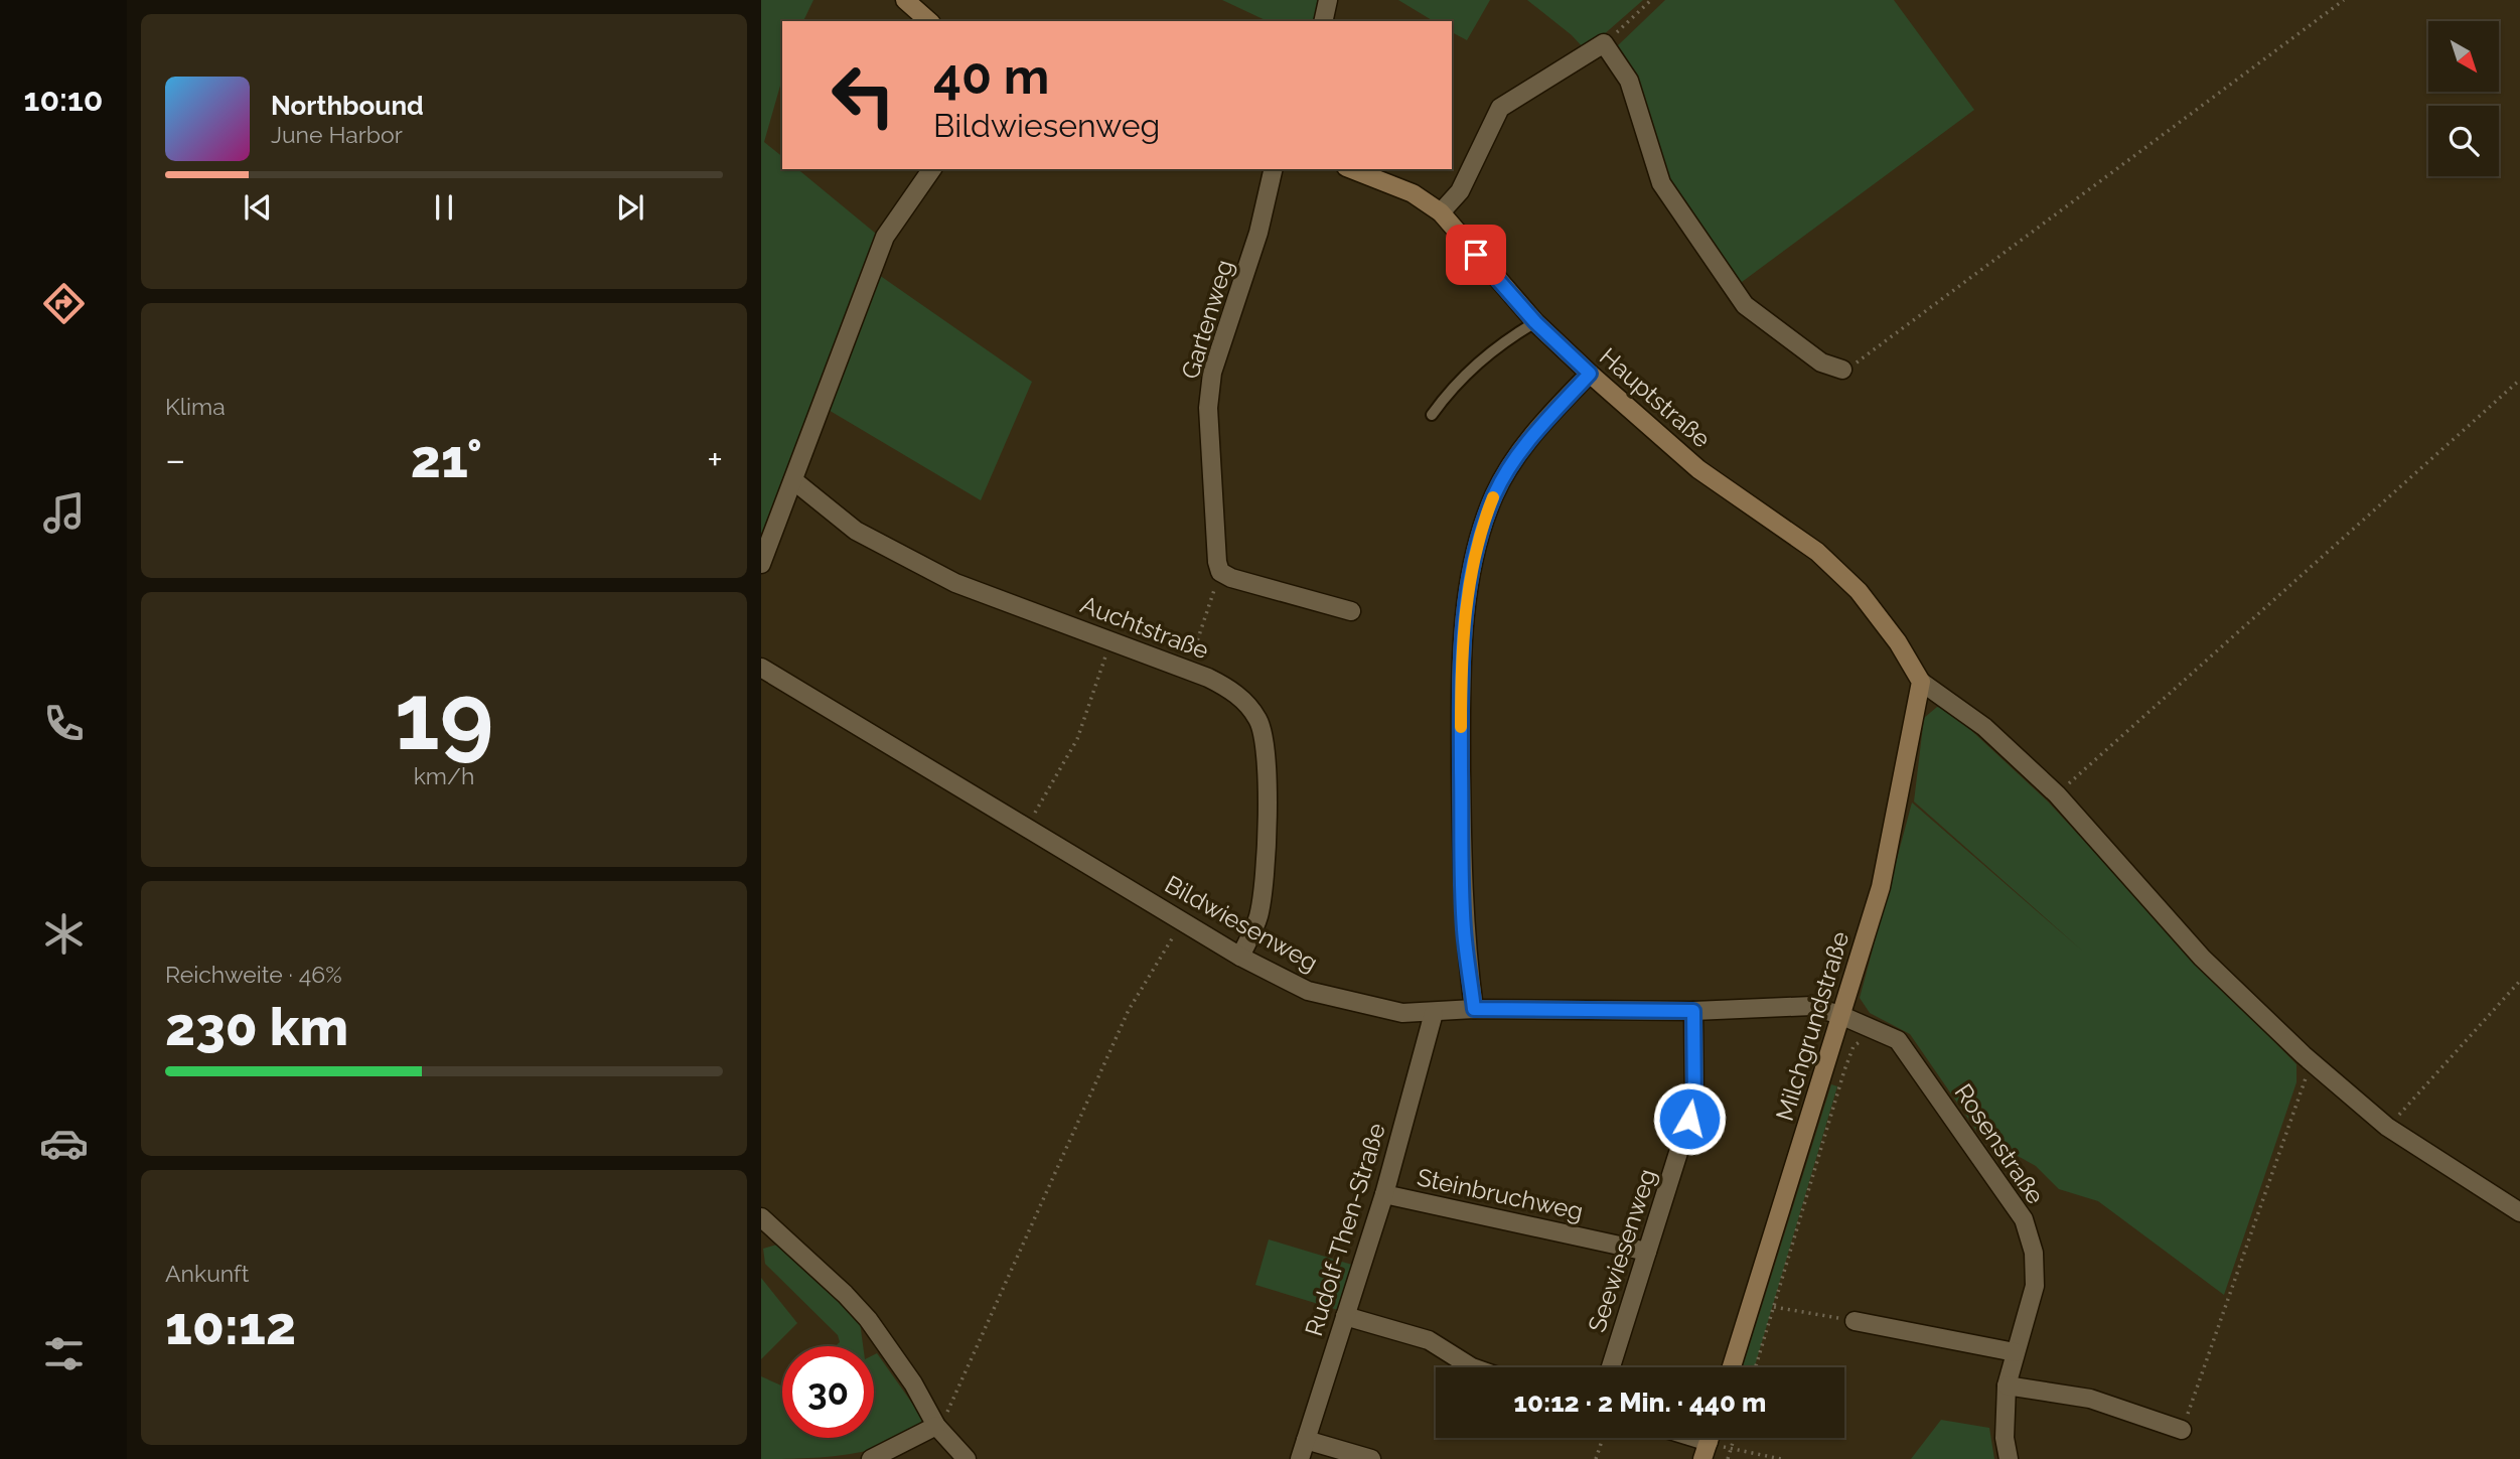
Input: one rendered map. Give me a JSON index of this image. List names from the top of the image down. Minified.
{"streets":{"street":["Gartenweg","Hauptstraße","Auchtstraße","Bildwiesenweg","Milchgrundstraße","Rosenstraße","Steinbruchweg","Rudolf-Then-Straße","Seewiesenweg"]},"crossings":[["Hauptstraße","Milchgrundstraße"],["Auchtstraße","Bildwiesenweg"],["Bildwiesenweg","Milchgrundstraße"],["Bildwiesenweg","Rosenstraße"],["Bildwiesenweg","Rudolf-Then-Straße"],["Bildwiesenweg","Seewiesenweg"],["Milchgrundstraße","Rosenstraße"],["Steinbruchweg","Rudolf-Then-Straße"],["Steinbruchweg","Seewiesenweg"]],"north":"bottom right","page":{"tabs":"10:10","turn":["40 m","Bildwiesenweg"],"song":["Northbound","June Harbor"],"tile":["Klima",["19","km/h"],["Reichweite · 46%","230 km"],["Ankunft","10:12"]],"heat":["−","21°","+"],"limit":"30","trip":"10:12 · 2 Min. · 440 m"}}
